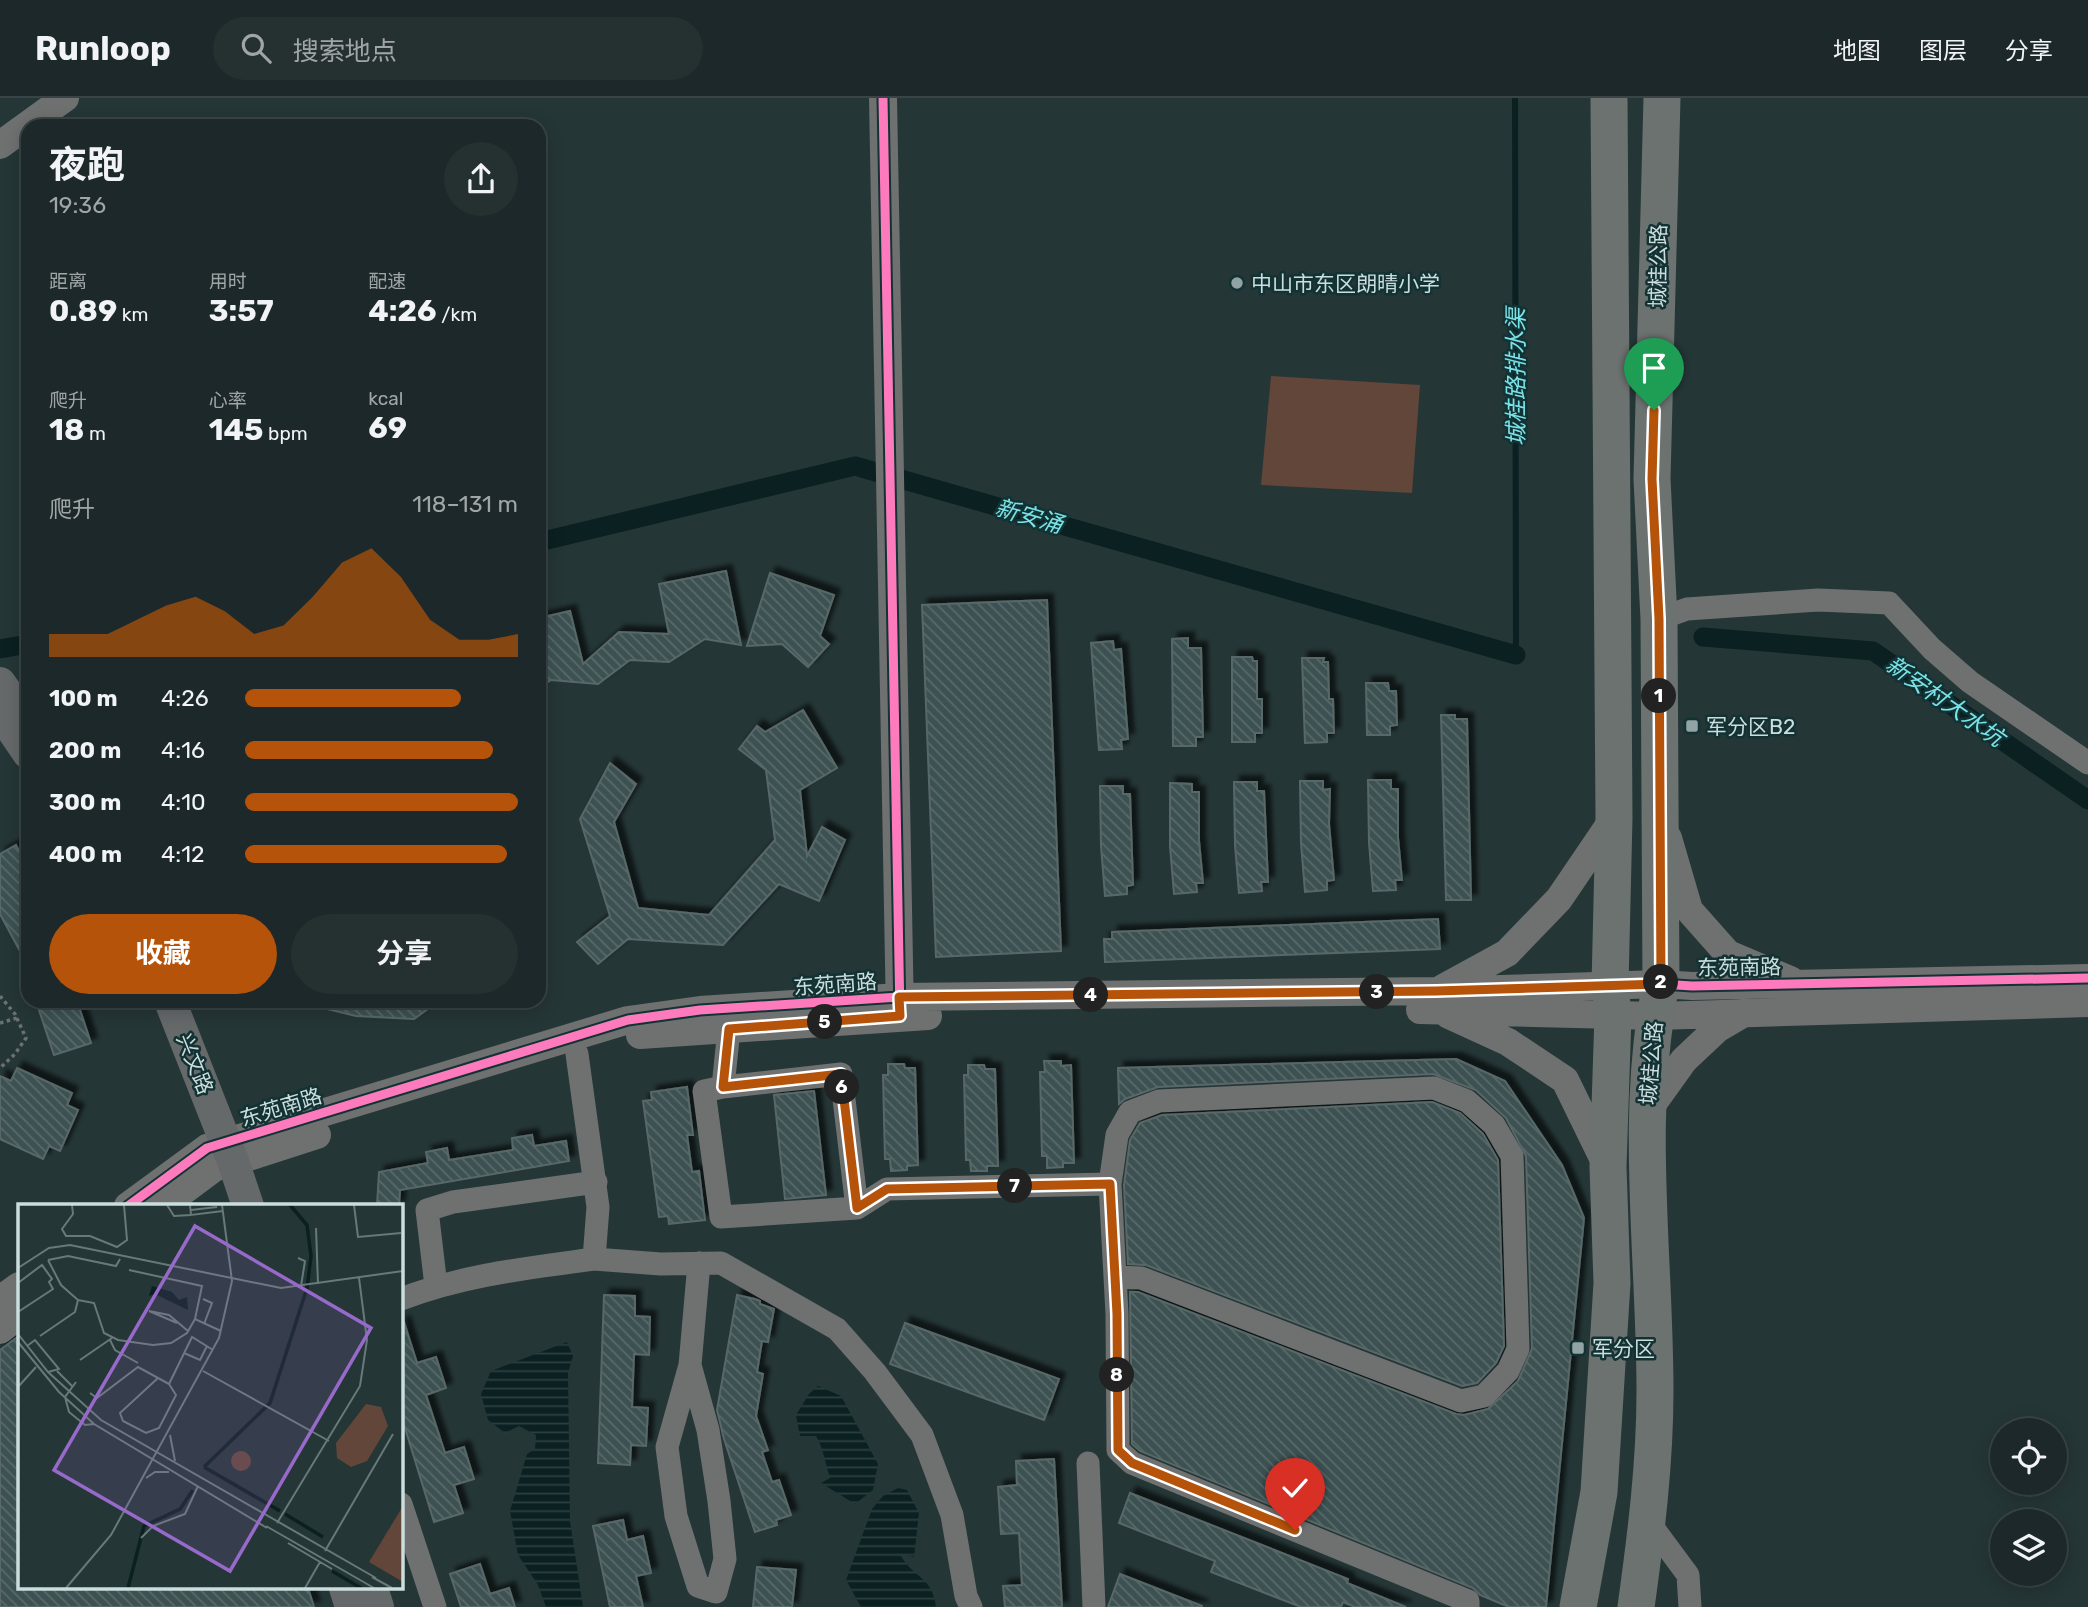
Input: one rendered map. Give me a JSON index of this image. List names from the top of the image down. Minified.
{"streets":{"main road":["城桂公路","兴文路"],"street":["东苑南路"]},"crossings":[["城桂公路","东苑南路"],["东苑南路","兴文路"]],"water":["城桂路排水渠","新安涌","新安村大水坑"],"places":{"other":["中山市东区朗晴小学"],"transit":["军分区B2","军分区"]},"page":{"header":"Runloop","search":"搜索地点","nav":["地图","图层","分享"],"heading":["夜跑","19:36"],"stats":[["距离","0.89 km"],["用时","3:57"],["配速","4:26 /km"],["爬升","18 m"],["心率","145 bpm"],["kcal","69"]],"chart":["爬升","118–131 m"],"list":[{"name":"100 m","note":"4:26"},{"name":"200 m","note":"4:16"},{"name":"300 m","note":"4:10"},{"name":"400 m","note":"4:12"}],"pins":["1","2","3","4","5","6","7","8"],"buttons":["收藏","分享"]}}
